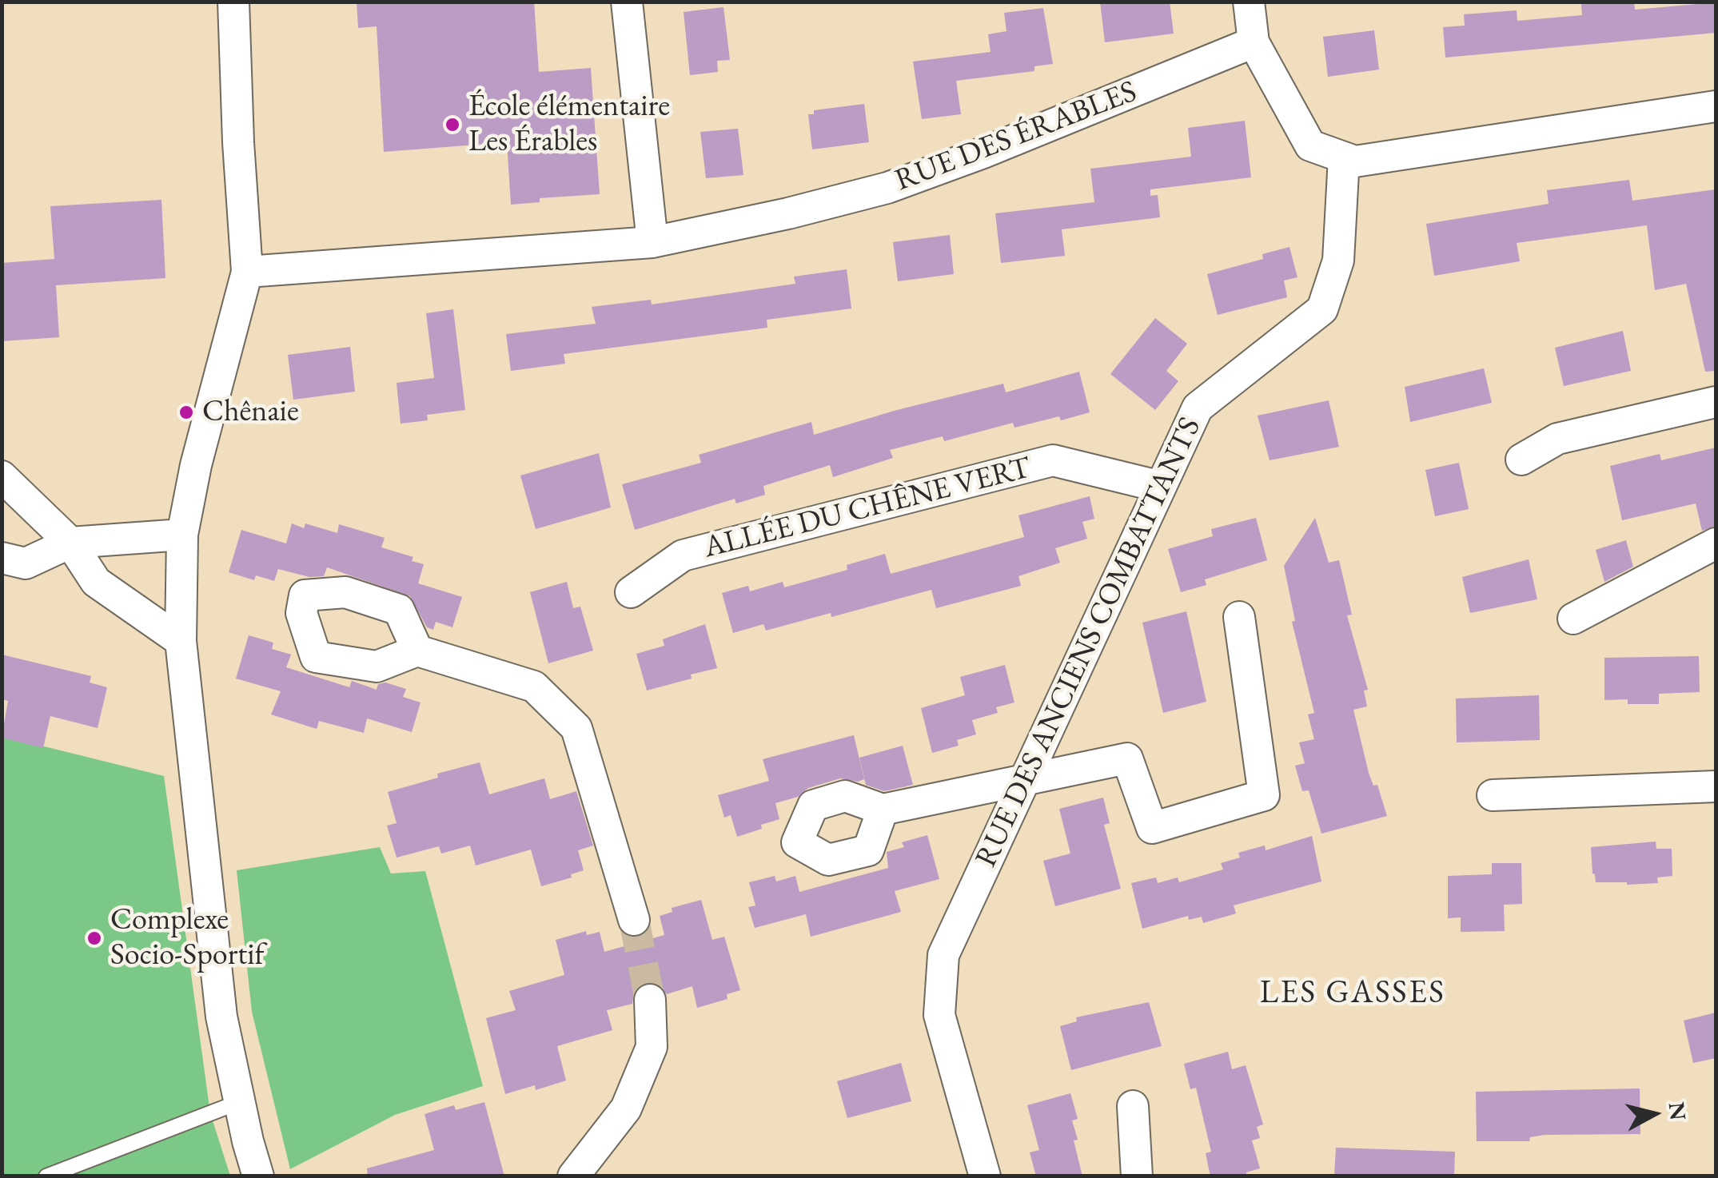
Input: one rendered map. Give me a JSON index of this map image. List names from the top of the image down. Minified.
{"streets":{"street":["RUE DES ÉRABLES","ALLÉE DU CHÊNE VERT","RUE DES ANCIENS COMBATTANTS"]},"crossings":[["ALLÉE DU CHÊNE VERT","RUE DES ANCIENS COMBATTANTS"]],"districts":["LES GASSES"],"places":["École élémentaire Les Érables","Chênaie","Complexe Socio-Sportif"],"north":"right"}
